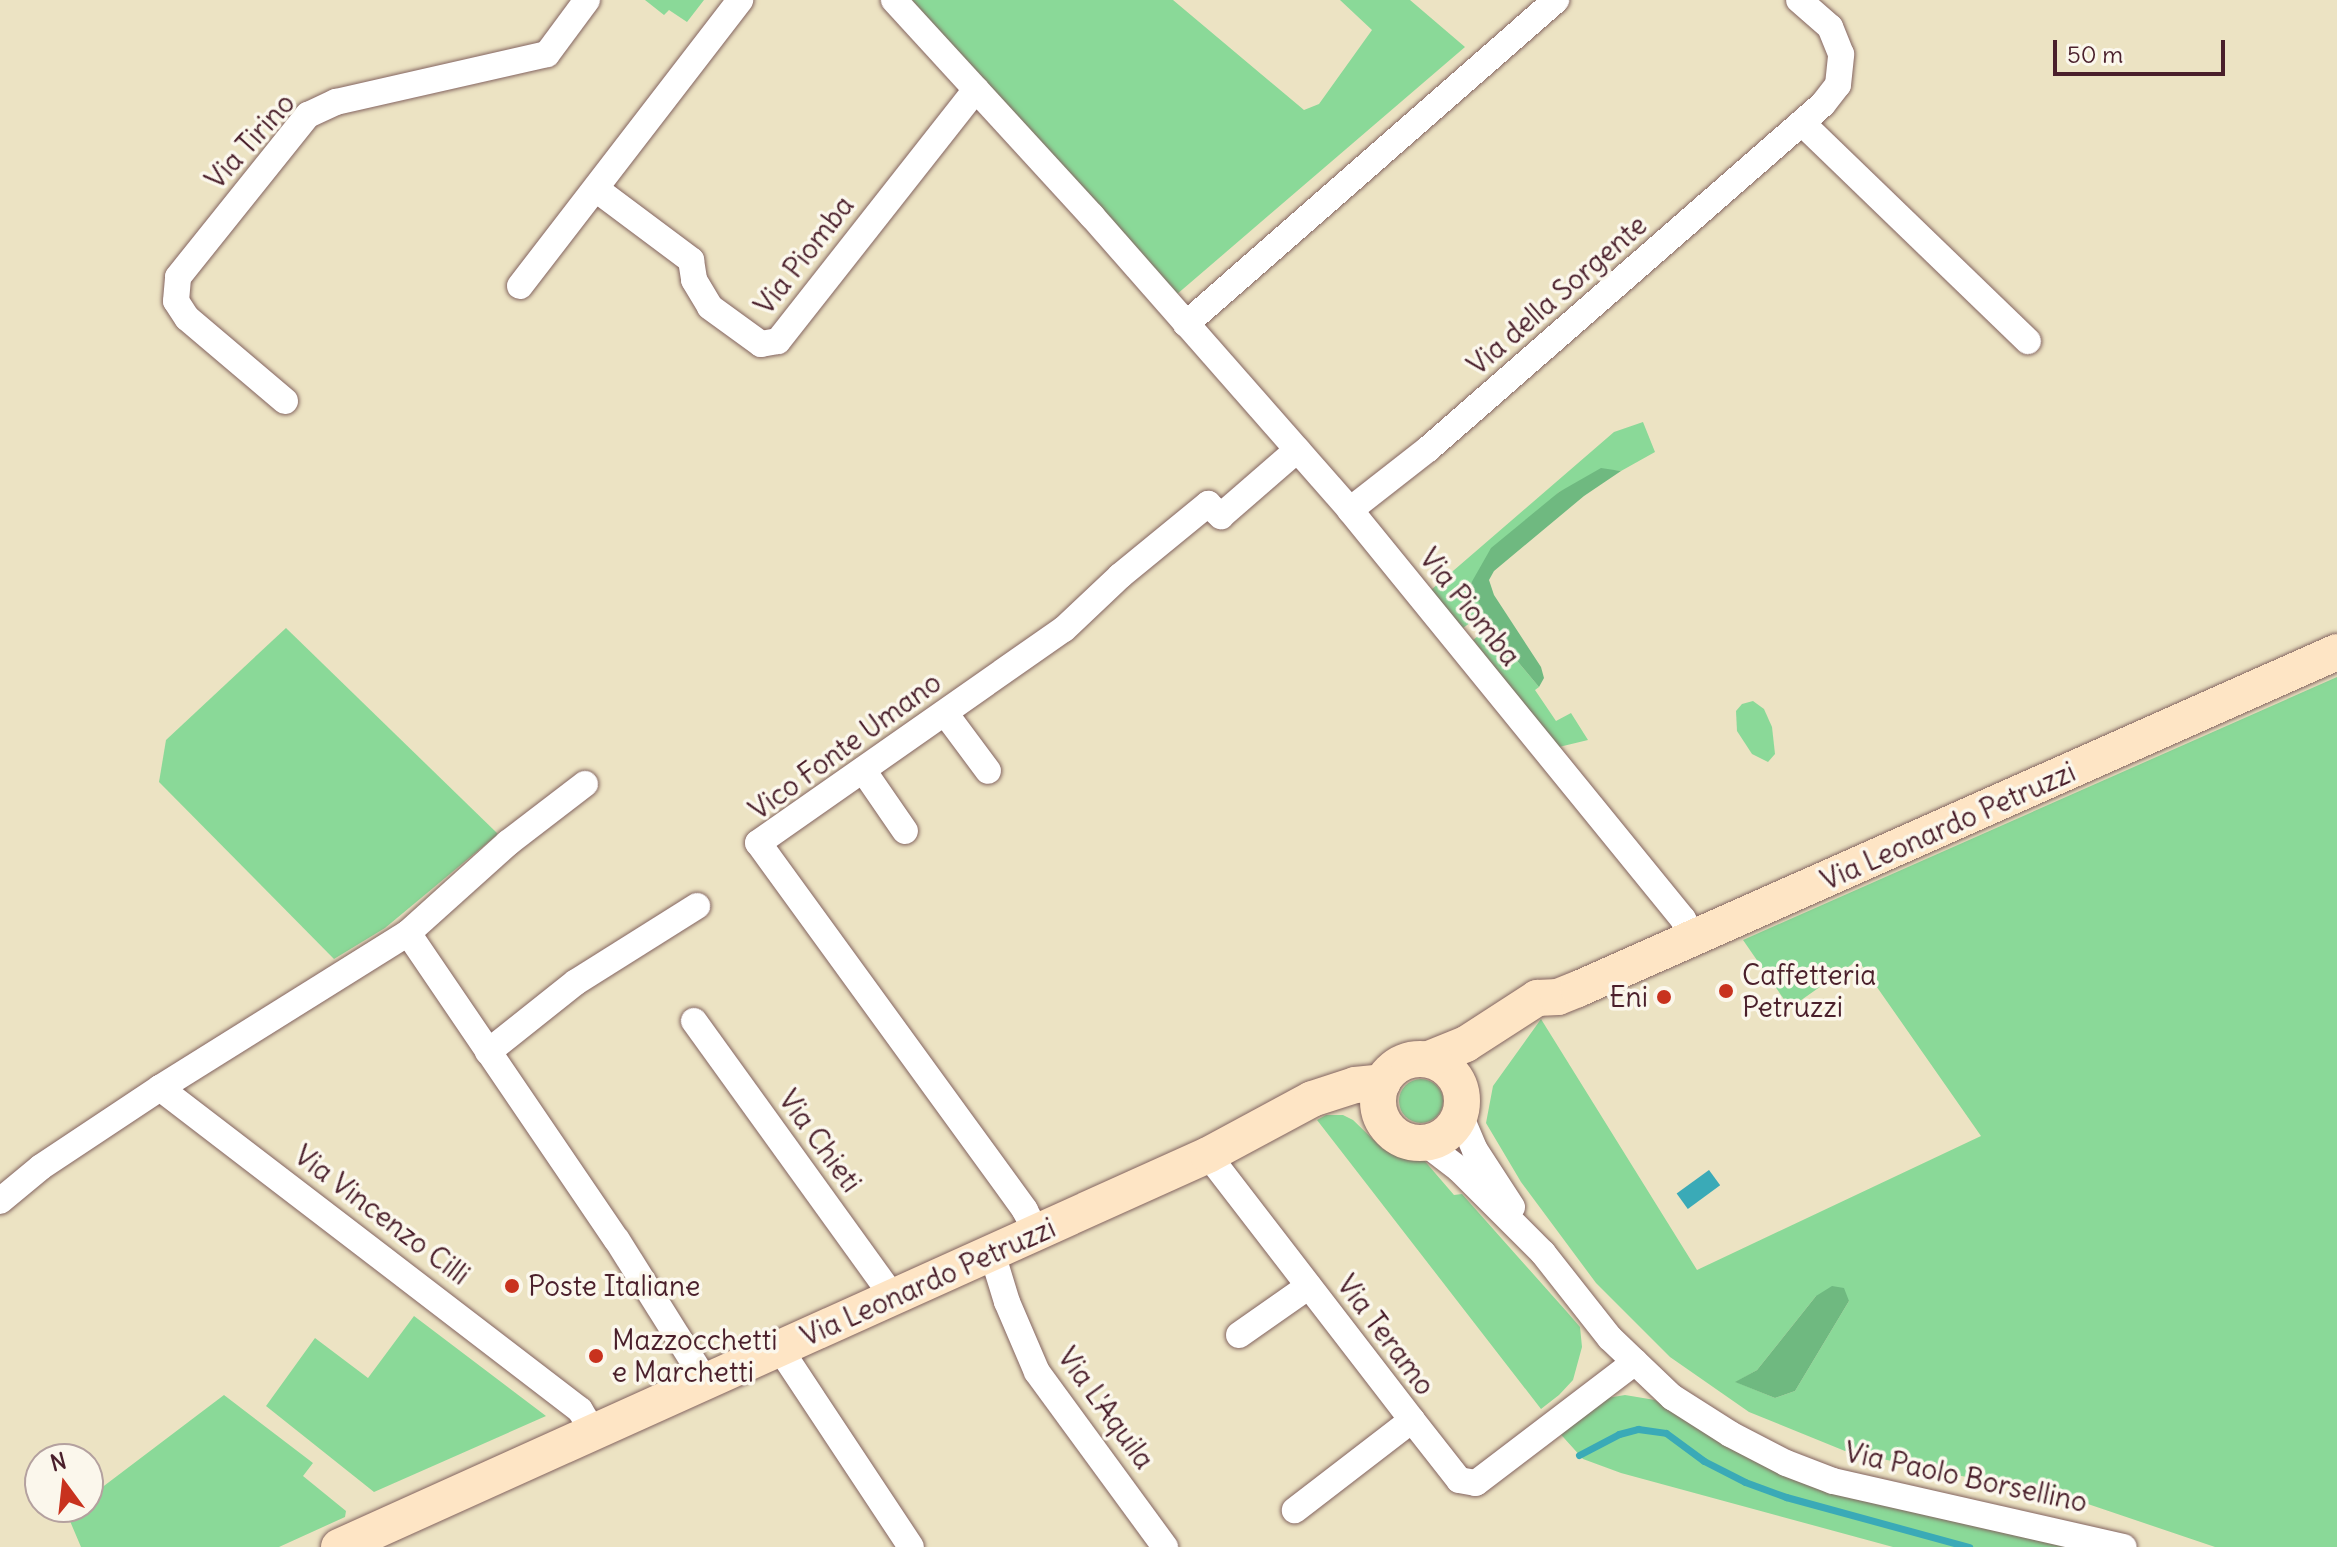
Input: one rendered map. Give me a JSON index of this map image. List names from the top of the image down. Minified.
{"streets":{"main road":["Via Leonardo Petruzzi"],"street":["Via Tirino","Via Piomba","Via della Sorgente","Vico Fonte Umano","Via Chieti","Via Vincenzo Cilli","Via Teramo","Via L'Aquila","Via Paolo Borsellino"]},"crossings":[["Via Piomba","Via della Sorgente"],["Via Piomba","Vico Fonte Umano"],["Via Piomba","Via Leonardo Petruzzi"],["Vico Fonte Umano","Via Leonardo Petruzzi"],["Via Leonardo Petruzzi","Via Chieti"],["Via Leonardo Petruzzi","Via Vincenzo Cilli"],["Via Leonardo Petruzzi","Via Teramo"],["Via Leonardo Petruzzi","Via L'Aquila"],["Via Leonardo Petruzzi","Via Paolo Borsellino"]],"places":["Caffetteria Petruzzi","Eni","Poste Italiane","Mazzocchetti e Marchetti"],"scale_bar":"50 m","north":"top"}
